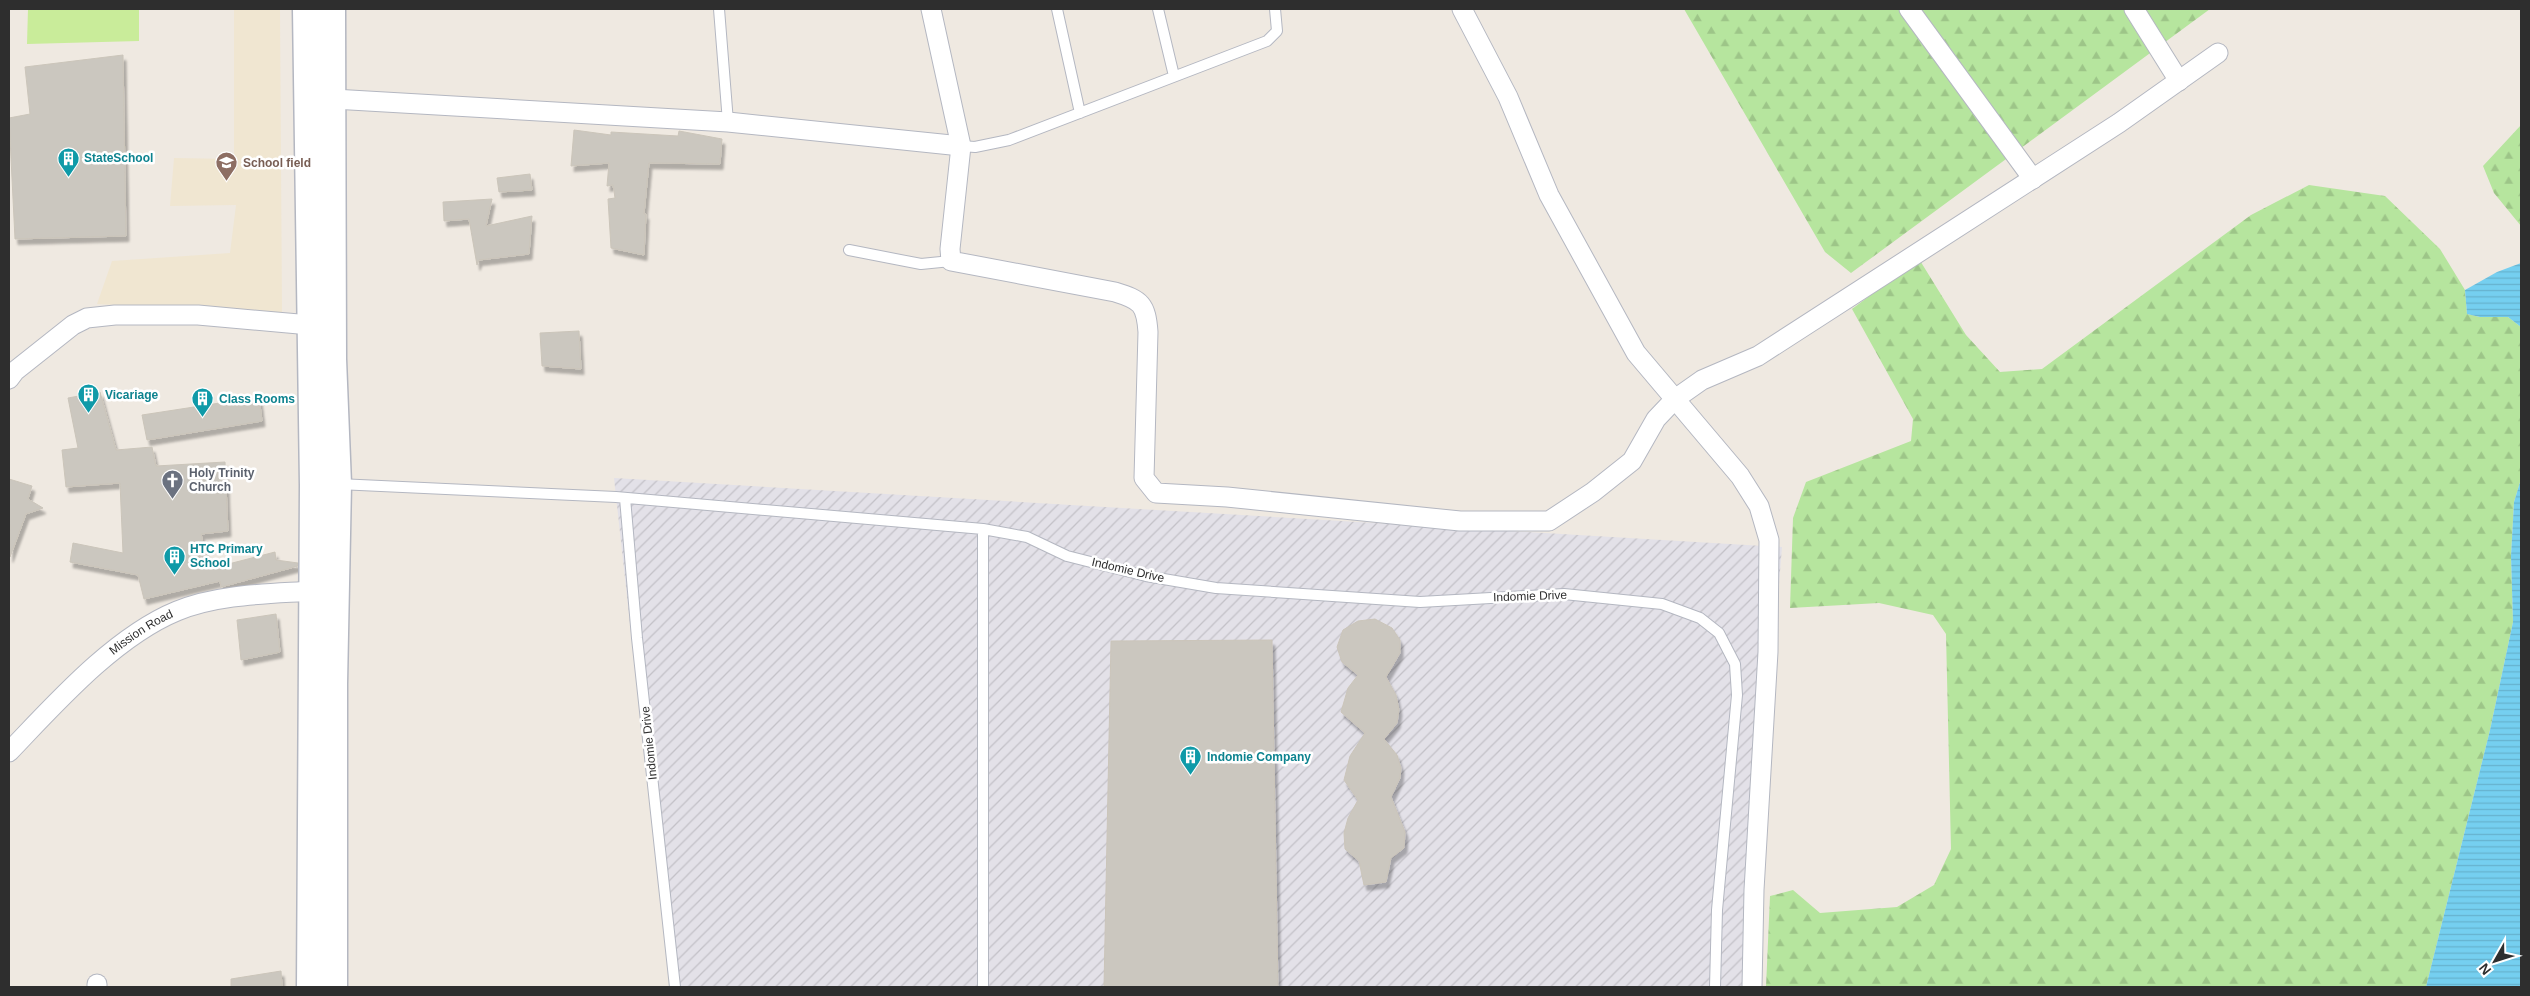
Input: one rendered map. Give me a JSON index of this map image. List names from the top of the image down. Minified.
{"streets":{"street":["Mission Road"],"lane":["Indomie Drive"]},"places":{"building":["StateSchool","Vicariage","Class Rooms","HTC Primary School","Indomie Company"],"school or university":["School field"],"church":["Holy Trinity Church"]},"north":"bottom left"}
